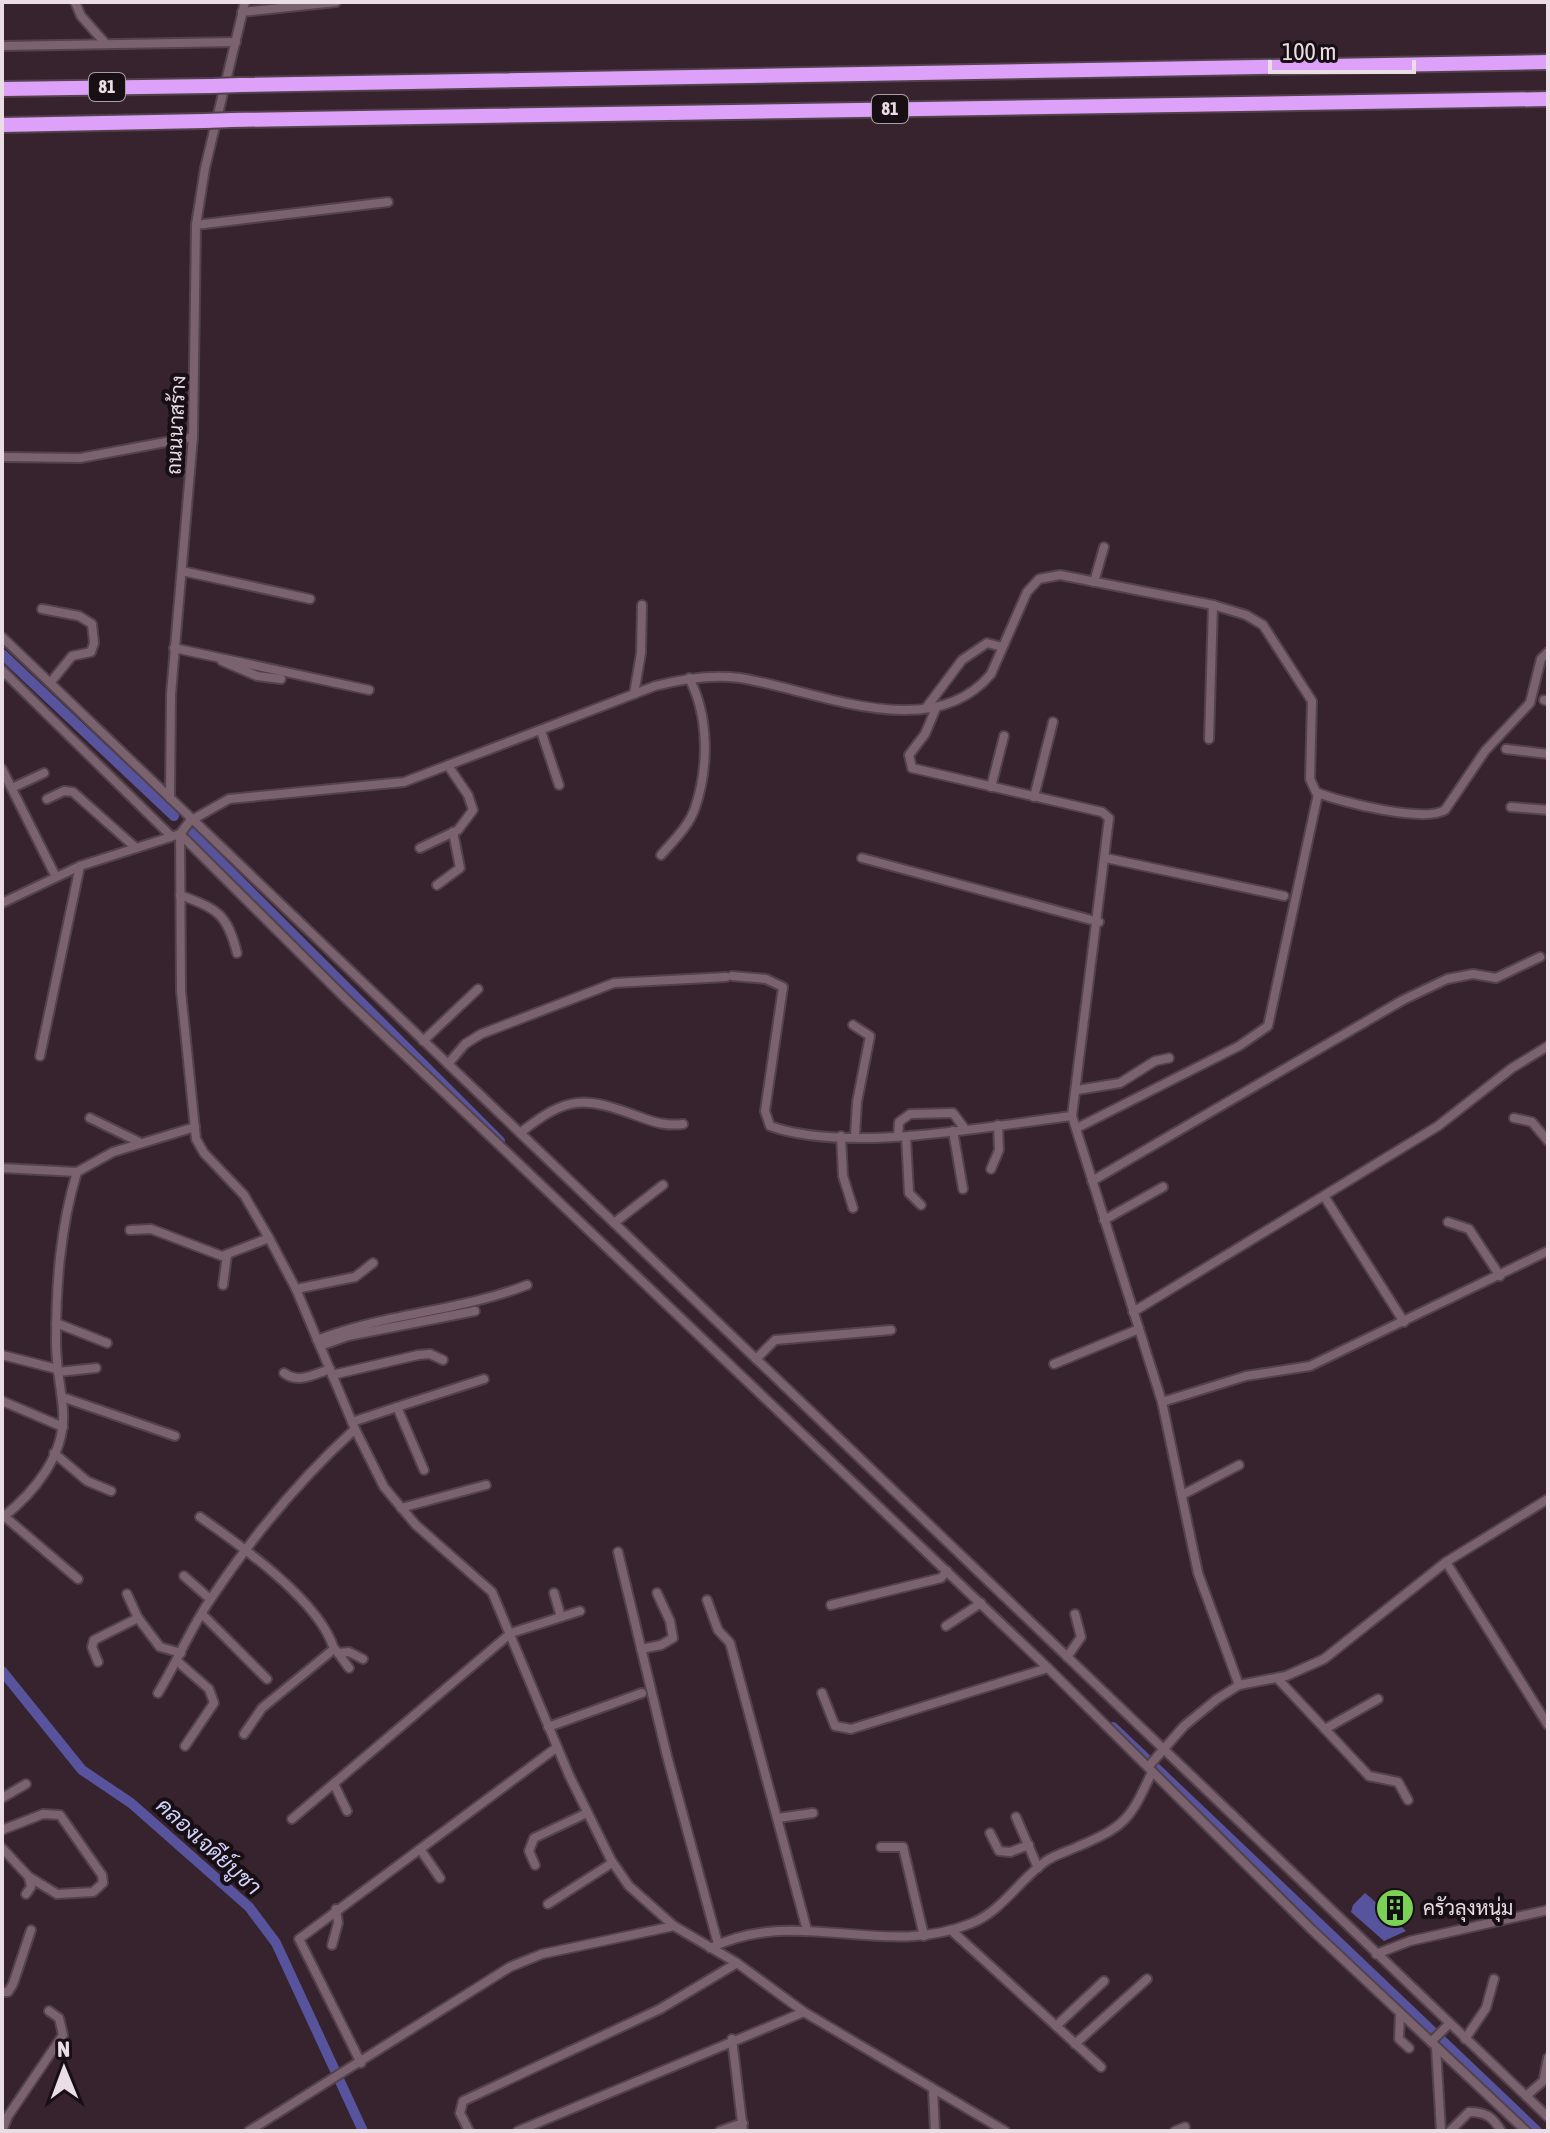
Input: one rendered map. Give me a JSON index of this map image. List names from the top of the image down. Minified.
{"streets":{"highway":["81"],"street":["ถนนนาสร้าง"]},"water":["คลองเจดีย์บูชา"],"places":{"building":["ครัวลุงหนุ่ม"]},"scale_bar":"100 m","north":"top"}
